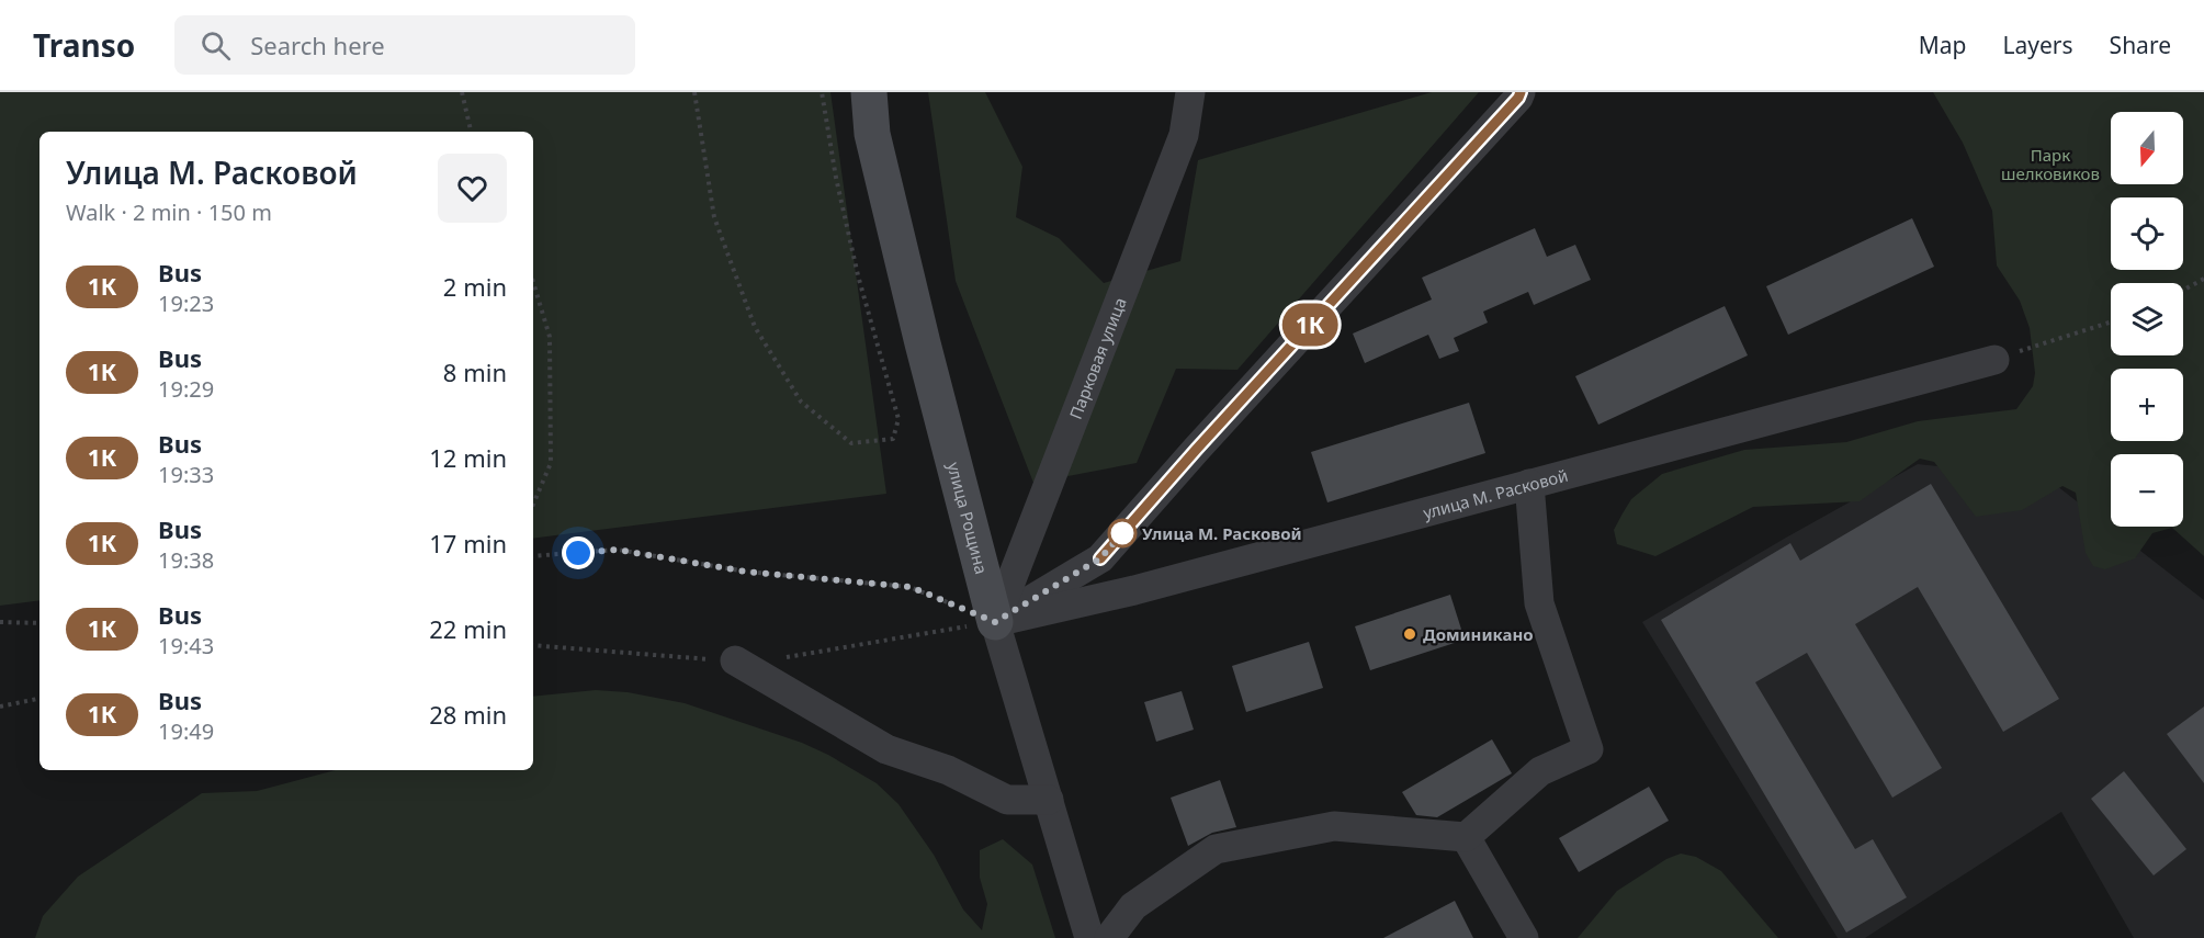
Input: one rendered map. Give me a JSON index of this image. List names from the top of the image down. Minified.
{"streets":{"street":["Парковая улица","улица М. Расковой","улица Рощина"]},"crossings":[["Парковая улица","улица М. Расковой"],["Парковая улица","улица Рощина"],["улица М. Расковой","улица Рощина"]],"parks":["Парк шелковиков"],"places":["Улица М. Расковой","Доминикано"],"lines":["bus line 1К"],"north":"bottom","page":{"header":"Transo","search":"Search here","nav":["Map","Layers","Share"],"on_map":"1К","map_buttons":["+","−"],"heading":["Улица М. Расковой","Walk · 2 min · 150 m"],"list":[{"mark":"1К","name":"Bus","note":"19:23","value":"2 min"},{"mark":"1К","name":"Bus","note":"19:29","value":"8 min"},{"mark":"1К","name":"Bus","note":"19:33","value":"12 min"},{"mark":"1К","name":"Bus","note":"19:38","value":"17 min"},{"mark":"1К","name":"Bus","note":"19:43","value":"22 min"},{"mark":"1К","name":"Bus","note":"19:49","value":"28 min"}]}}
